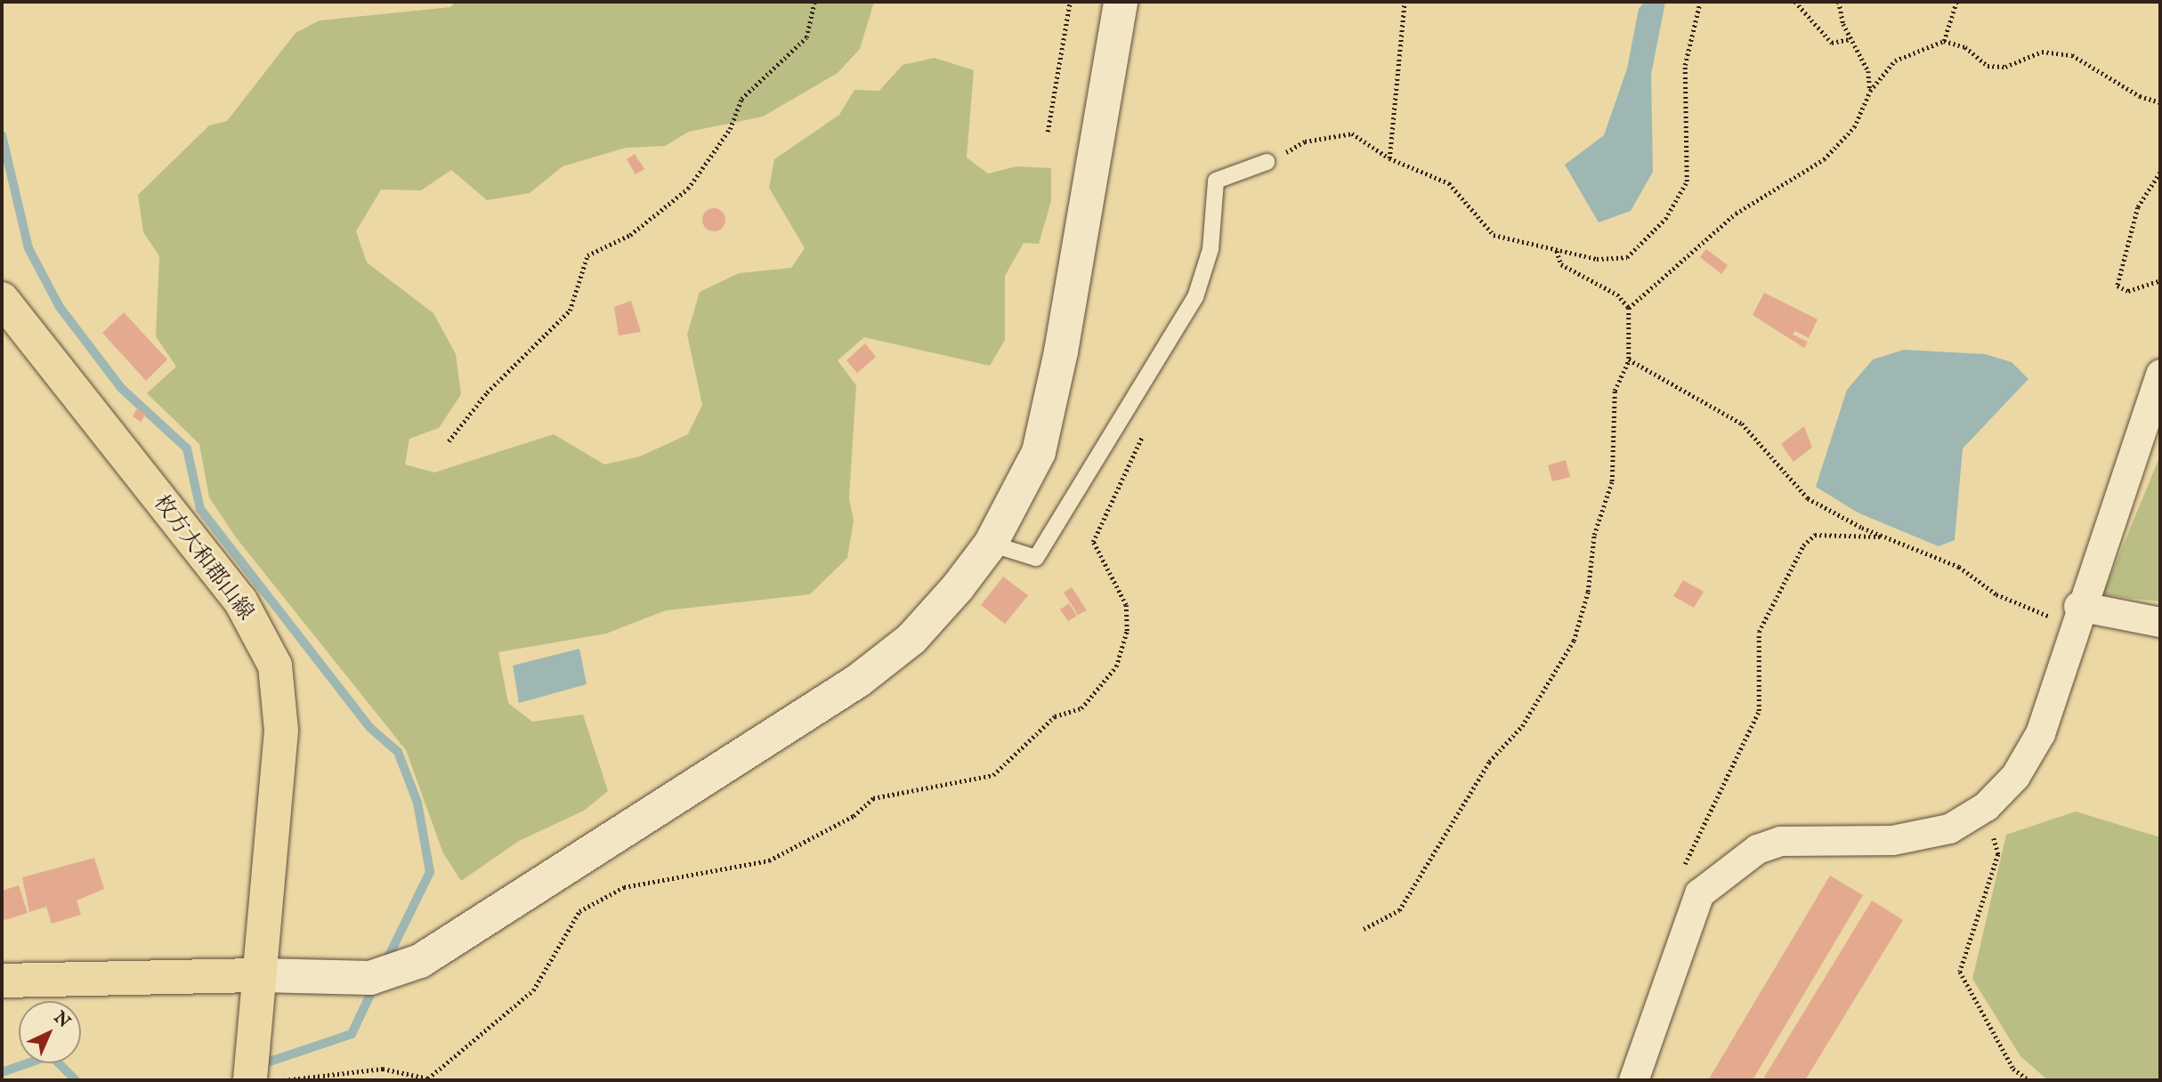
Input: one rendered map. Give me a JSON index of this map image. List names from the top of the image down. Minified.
{"streets":{"main road":["枚方大和郡山線"]},"north":"top right"}
